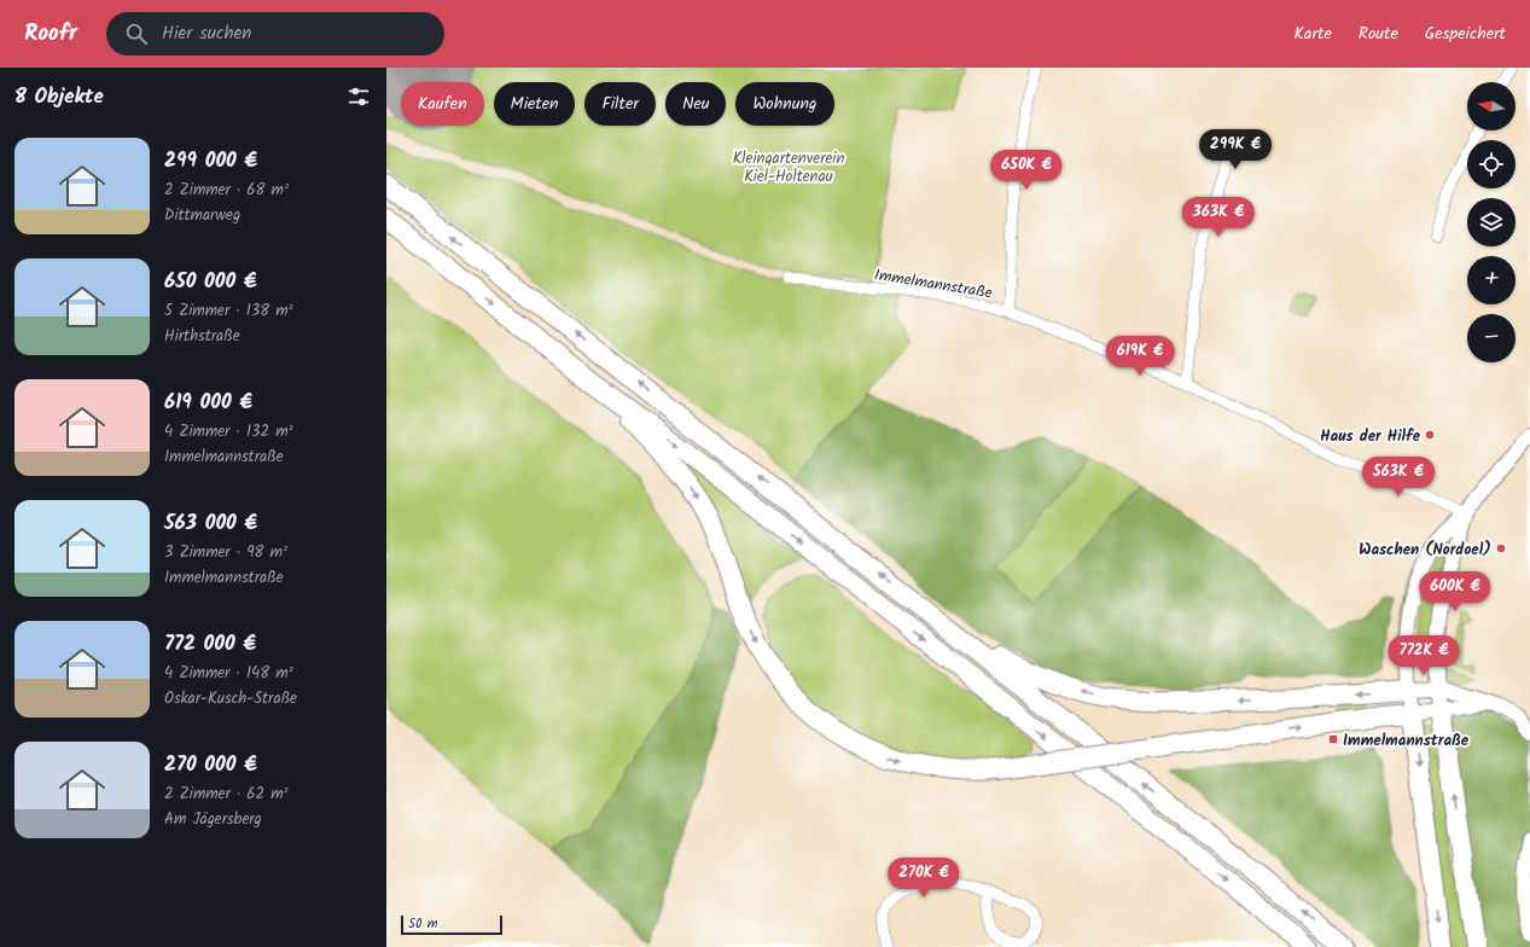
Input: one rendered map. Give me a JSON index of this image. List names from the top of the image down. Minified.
{"streets":{"street":["Immelmannstraße"]},"parks":["Kleingartenverein Kiel-Holtenau"],"places":{"other":["Haus der Hilfe","Waschen (Nordoel)"],"transit":["Immelmannstraße"]},"scale_bar":"50 m","north":"left","page":{"header":"Roofr","search":"Hier suchen","nav":["Karte","Route","Gespeichert"],"heading":"8 Objekte","map_buttons":["+","−"],"chip":["Kaufen","Mieten","Filter","Neu","Wohnung"],"list":[{"name":"299 000 €","note":"2 Zimmer · 68 m² · Dittmarweg"},{"name":"650 000 €","note":"5 Zimmer · 138 m² · Hirthstraße"},{"name":"619 000 €","note":"4 Zimmer · 132 m² · Immelmannstraße"},{"name":"563 000 €","note":"3 Zimmer · 98 m² · Immelmannstraße"},{"name":"772 000 €","note":"4 Zimmer · 148 m² · Oskar-Kusch-Straße"},{"name":"270 000 €","note":"2 Zimmer · 62 m² · Am Jägersberg"}],"price":["299K €","650K €","363K €","619K €","563K €","600K €","772K €","270K €"],"scale":"50 m"}}
